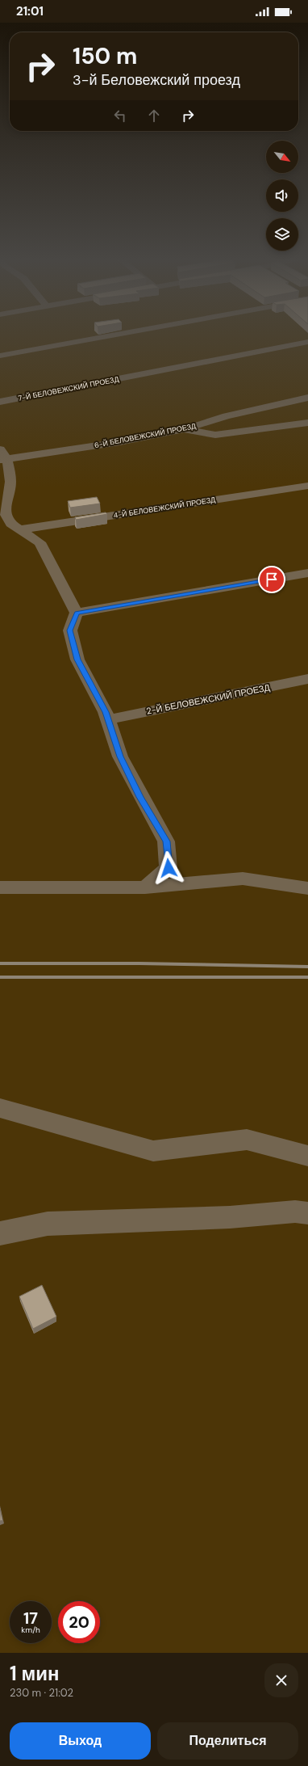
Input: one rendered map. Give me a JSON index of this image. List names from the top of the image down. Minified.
{"streets":{"lane":["7-Й БЕЛОВЕЖСКИЙ ПРОЕЗД","6-Й БЕЛОВЕЖСКИЙ ПРОЕЗД","4-Й БЕЛОВЕЖСКИЙ ПРОЕЗД","2-Й БЕЛОВЕЖСКИЙ ПРОЕЗД"]},"north":"bottom right","page":{"status":"21:01","turn":["150 m","3-й Беловежский проезд"],"speed":"17 km/h","limit":"20","heading":["1 мин","230 m · 21:02"],"buttons":["Выход","Поделиться"]}}
